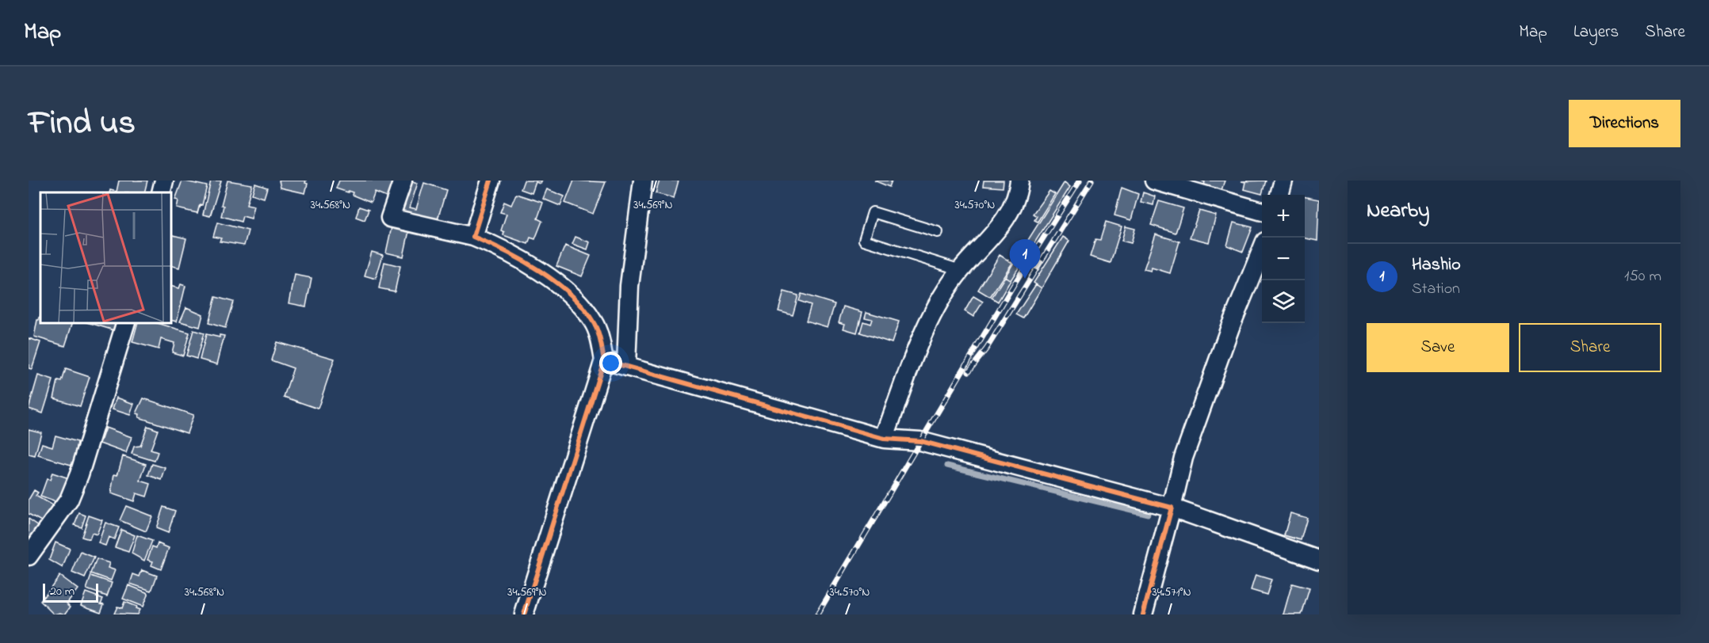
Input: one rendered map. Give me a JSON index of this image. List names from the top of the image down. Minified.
{"scale_bar":"20 m","page":{"header":"Map","nav":["Map","Layers","Share"],"title":"Find us","buttons":["Directions",["Save","Share"]],"heading":"Nearby","map_buttons":["+","−"],"pins":"1","list":[{"mark":"1","name":"Hashio","note":"Station","value":"150 m"}],"scale":"20 m"},"coordinates":["34.568°N","34.569°N","34.570°N","34.571°N"]}
